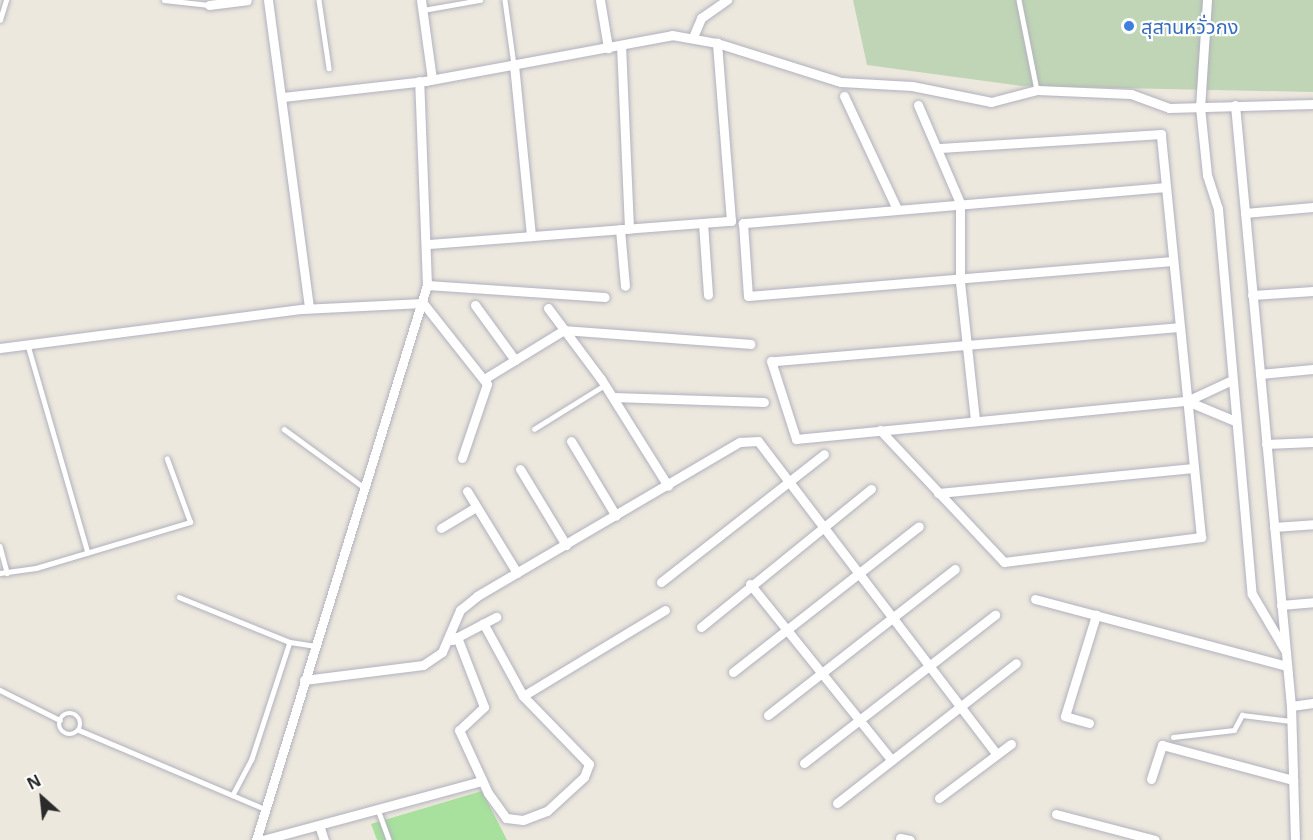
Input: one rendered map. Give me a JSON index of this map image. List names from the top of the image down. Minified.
{"places":["สุสานหวั่วกง"],"north":"top left"}
